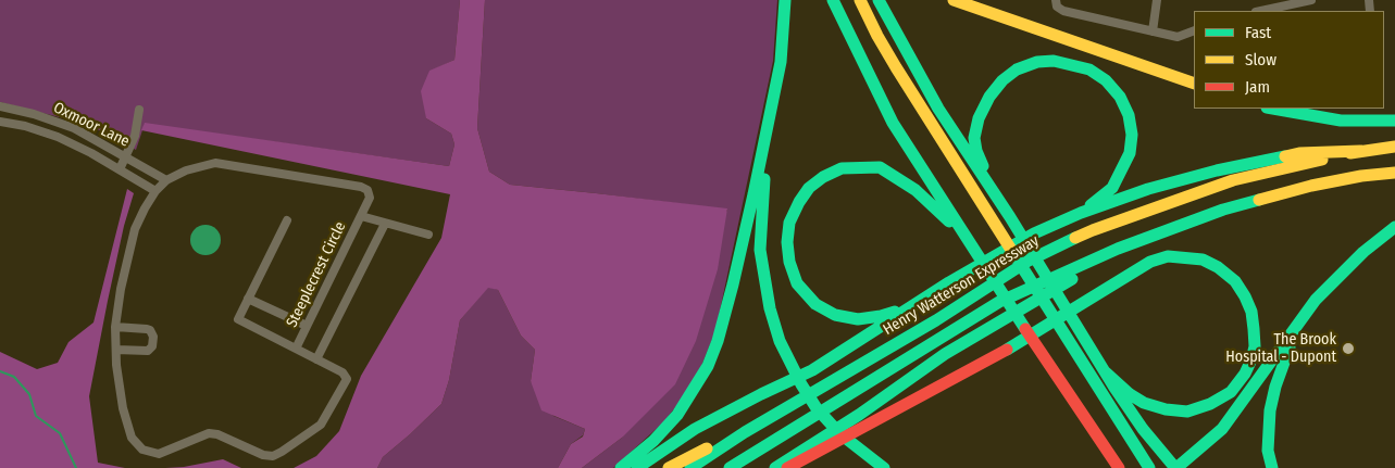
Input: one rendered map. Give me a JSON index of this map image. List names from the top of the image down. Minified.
{"streets":{"highway":["Henry Watterson Expressway"],"street":["Oxmoor Lane","Steeplecrest Circle"]},"crossings":[["Oxmoor Lane","Steeplecrest Circle"]],"places":["The Brook Hospital - Dupont"],"legend":["Fast","Slow","Jam"]}
